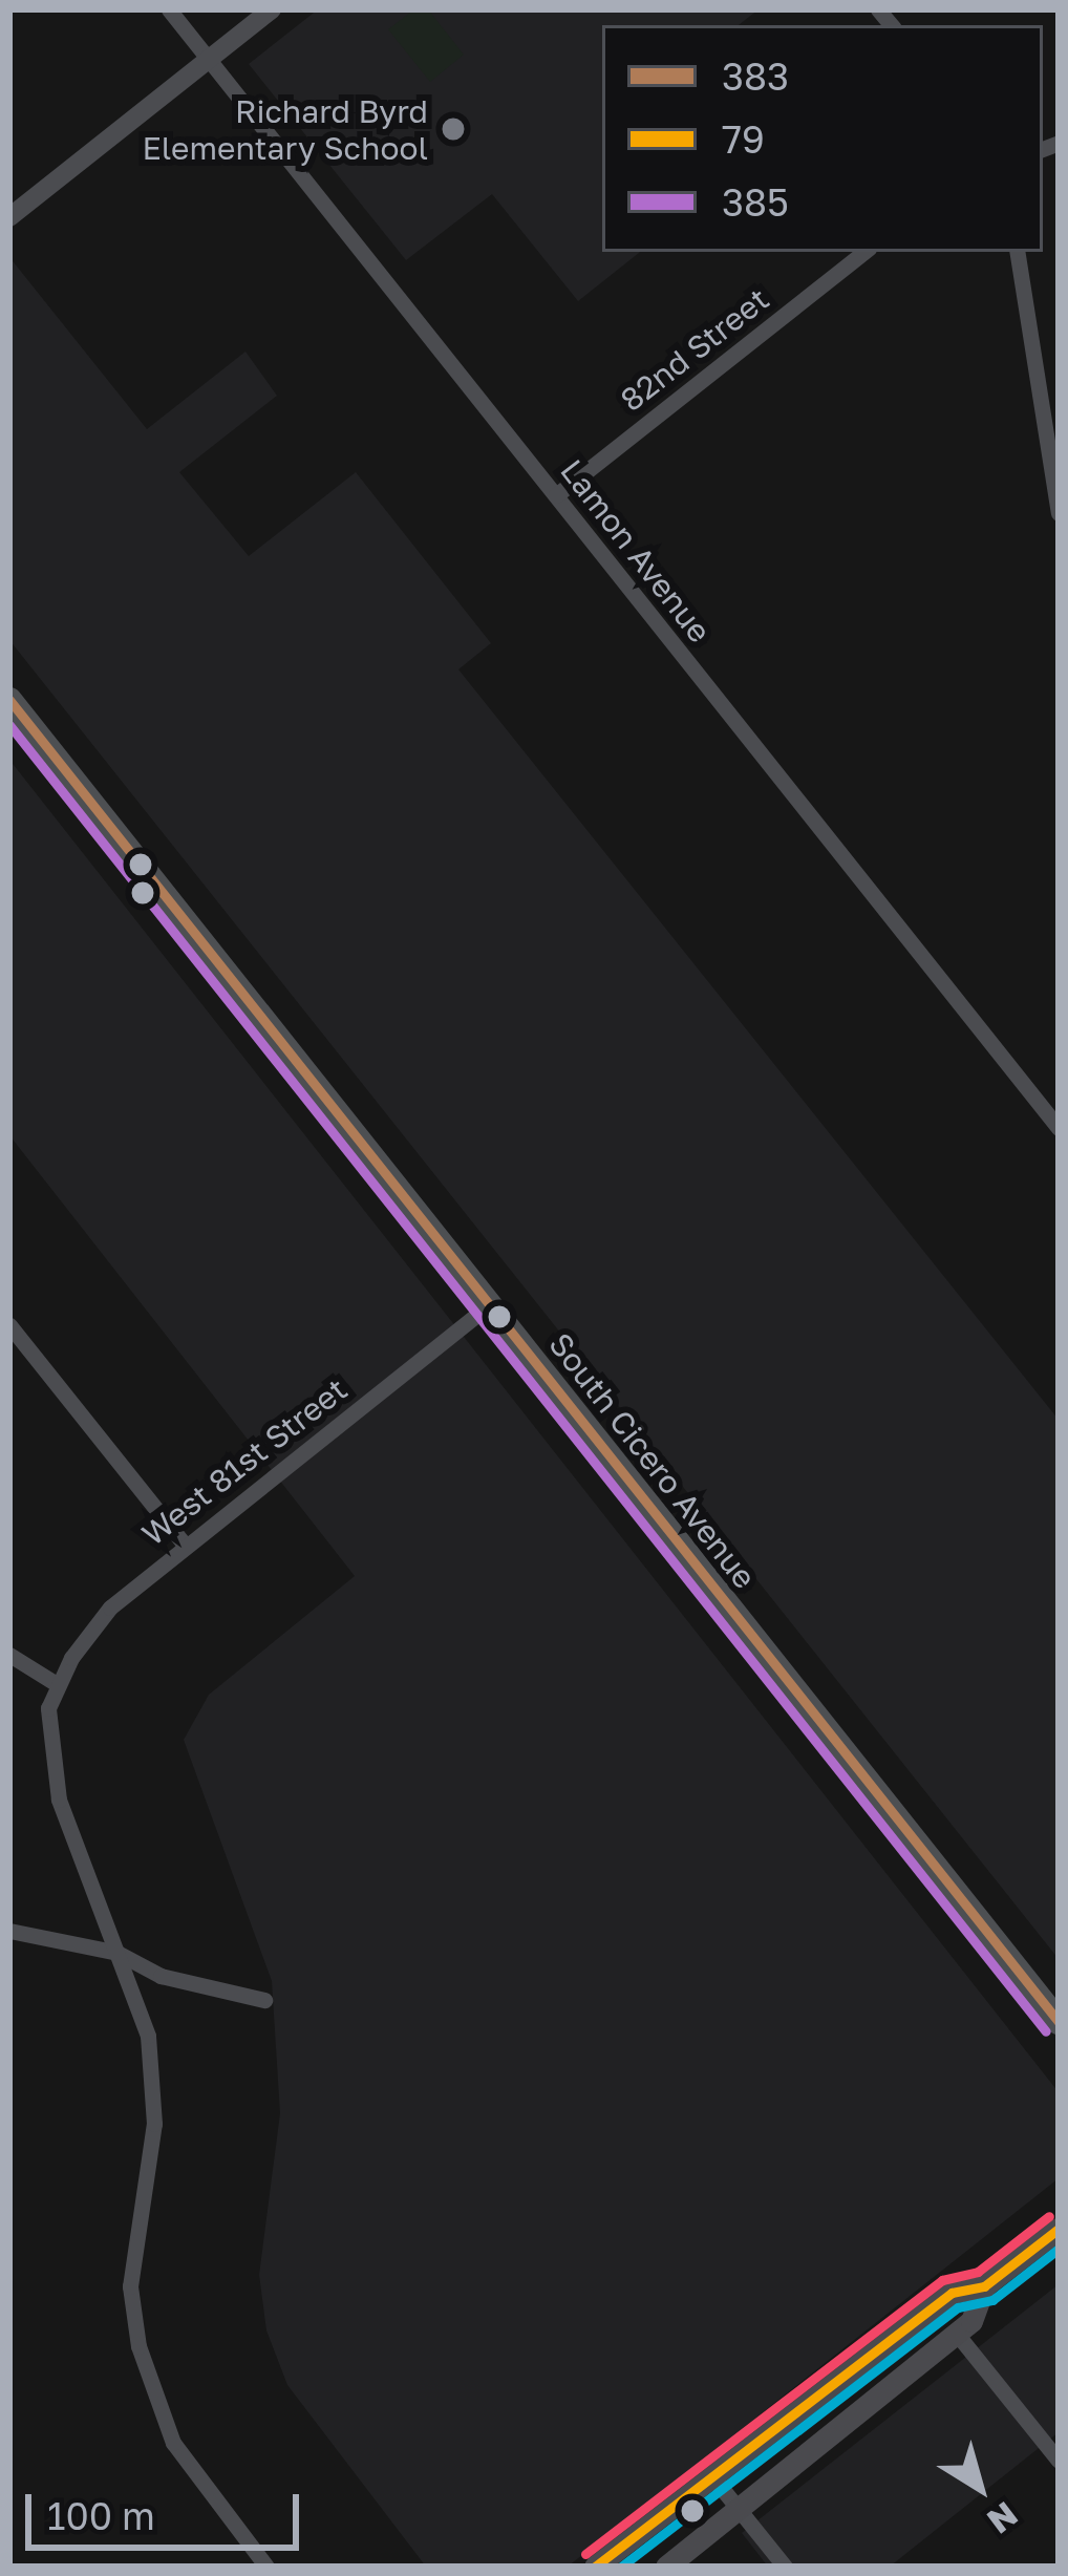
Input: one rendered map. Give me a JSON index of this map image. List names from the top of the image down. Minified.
{"streets":{"main road":["South Cicero Avenue"],"street":["82nd Street","Lamon Avenue","West 81st Street"]},"crossings":[["82nd Street","Lamon Avenue"],["South Cicero Avenue","West 81st Street"]],"places":["Richard Byrd Elementary School"],"lines":["transit line 383","transit line 385","transit line 79"],"legend":["383","79","385"],"scale_bar":"100 m","north":"bottom right"}
